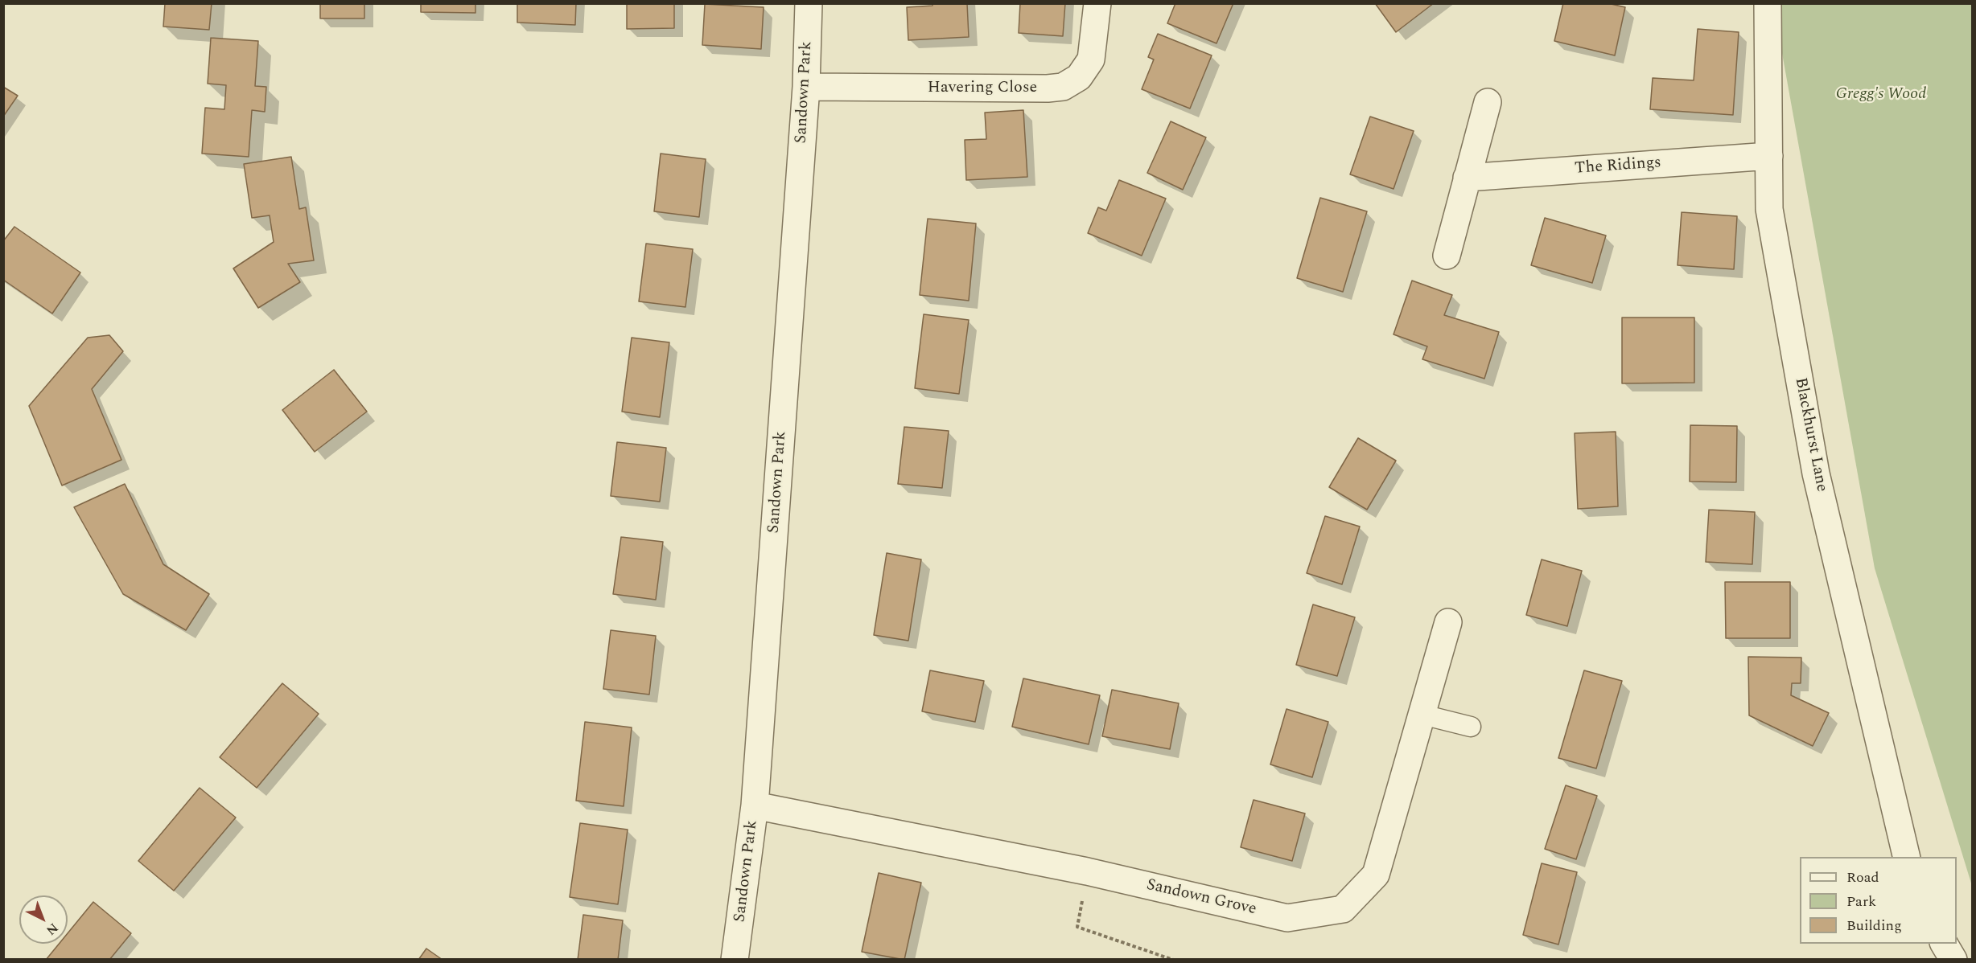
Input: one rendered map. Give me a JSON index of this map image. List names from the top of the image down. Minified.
{"streets":{"street":["Havering Close","Sandown Park","The Ridings","Blackhurst Lane","Sandown Grove"]},"crossings":[["Havering Close","Sandown Park"],["Sandown Park","Sandown Grove"],["The Ridings","Blackhurst Lane"]],"parks":["Gregg's Wood"],"legend":["Road","Park","Building"],"north":"bottom right"}
